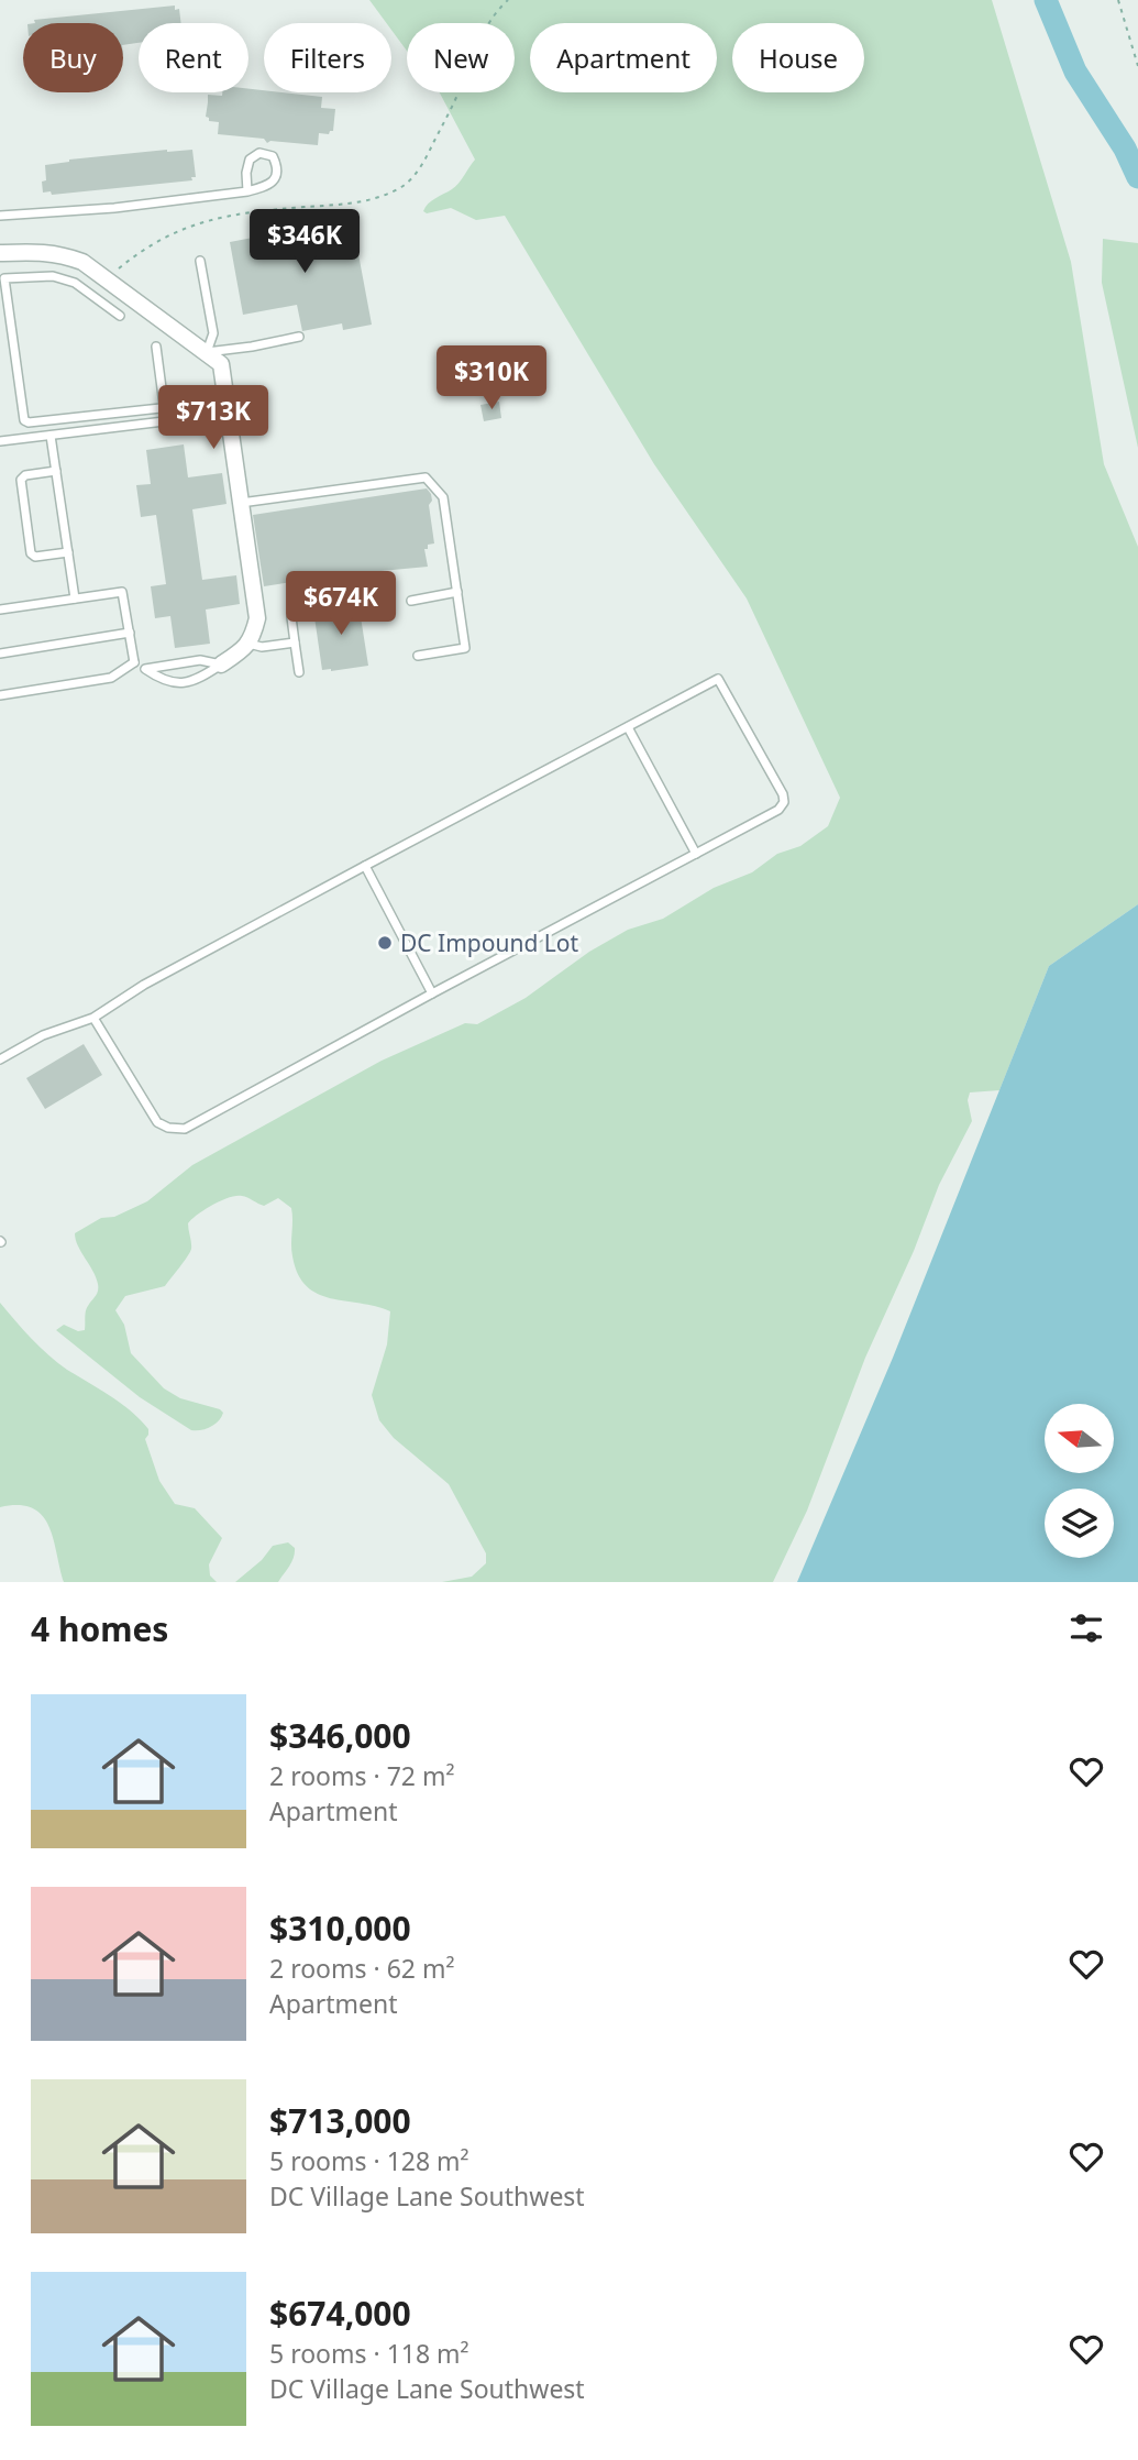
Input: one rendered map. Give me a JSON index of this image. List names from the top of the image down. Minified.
{"places":["DC Impound Lot"],"north":"left","page":{"chip":["Buy","Rent","Filters","New","Apartment","House"],"price":["$346K","$310K","$713K","$674K"],"heading":"4 homes","list":[{"name":"$346,000","note":"2 rooms · 72 m² · Apartment"},{"name":"$310,000","note":"2 rooms · 62 m² · Apartment"},{"name":"$713,000","note":"5 rooms · 128 m² · DC Village Lane Southwest"},{"name":"$674,000","note":"5 rooms · 118 m² · DC Village Lane Southwest"}]}}
